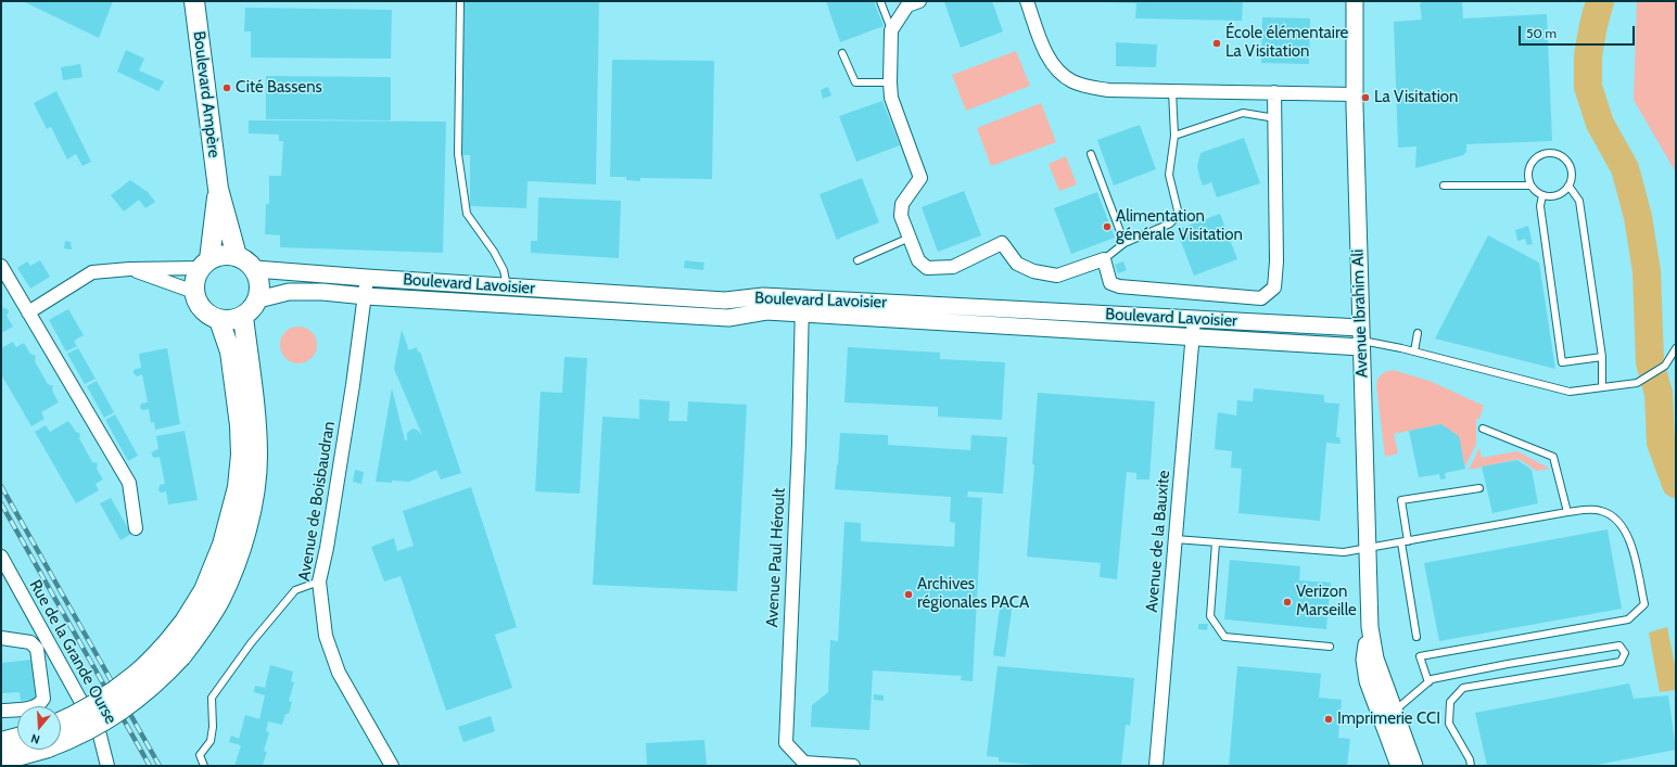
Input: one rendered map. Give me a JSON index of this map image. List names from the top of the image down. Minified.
{"streets":{"main road":["Boulevard Ampère"],"street":["Boulevard Lavoisier","Avenue Ibrahim Ali","Avenue de Boisbaudran","Avenue de la Bauxite","Avenue Paul Héroult","Rue de la Grande Ourse"]},"crossings":[["Boulevard Ampère","Boulevard Lavoisier"],["Boulevard Lavoisier","Avenue Ibrahim Ali"],["Boulevard Lavoisier","Avenue de Boisbaudran"],["Boulevard Lavoisier","Avenue de la Bauxite"],["Boulevard Lavoisier","Avenue Paul Héroult"]],"places":["École élémentaire La Visitation","Cité Bassens","La Visitation","Alimentation générale Visitation","Archives régionales PACA","Verizon Marseille","Imprimerie CCI"],"scale_bar":"50 m","north":"bottom"}
